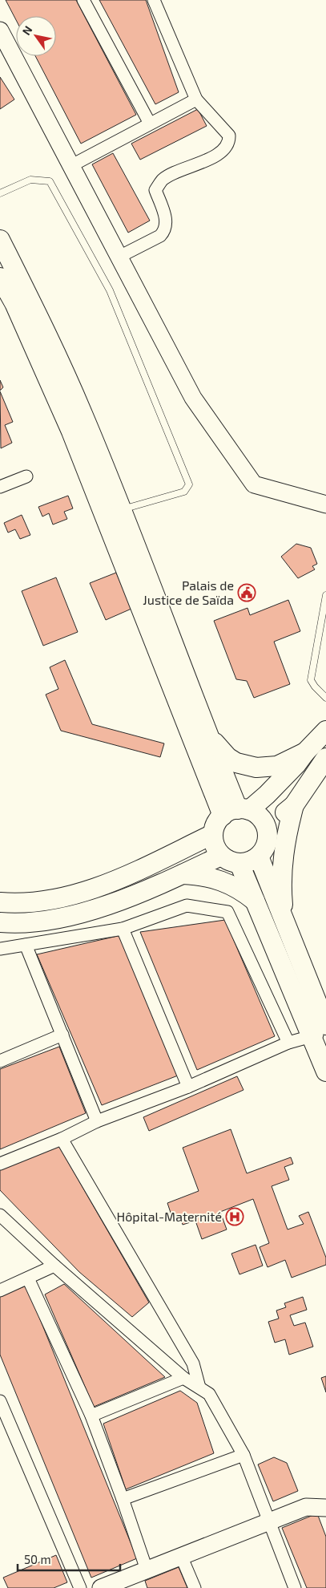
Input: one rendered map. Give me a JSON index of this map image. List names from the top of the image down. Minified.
{"places":{"public building":["Palais de Justice de Saïda"],"hospital":["Hôpital-Maternité"]},"scale_bar":"50 m","north":"top left"}
